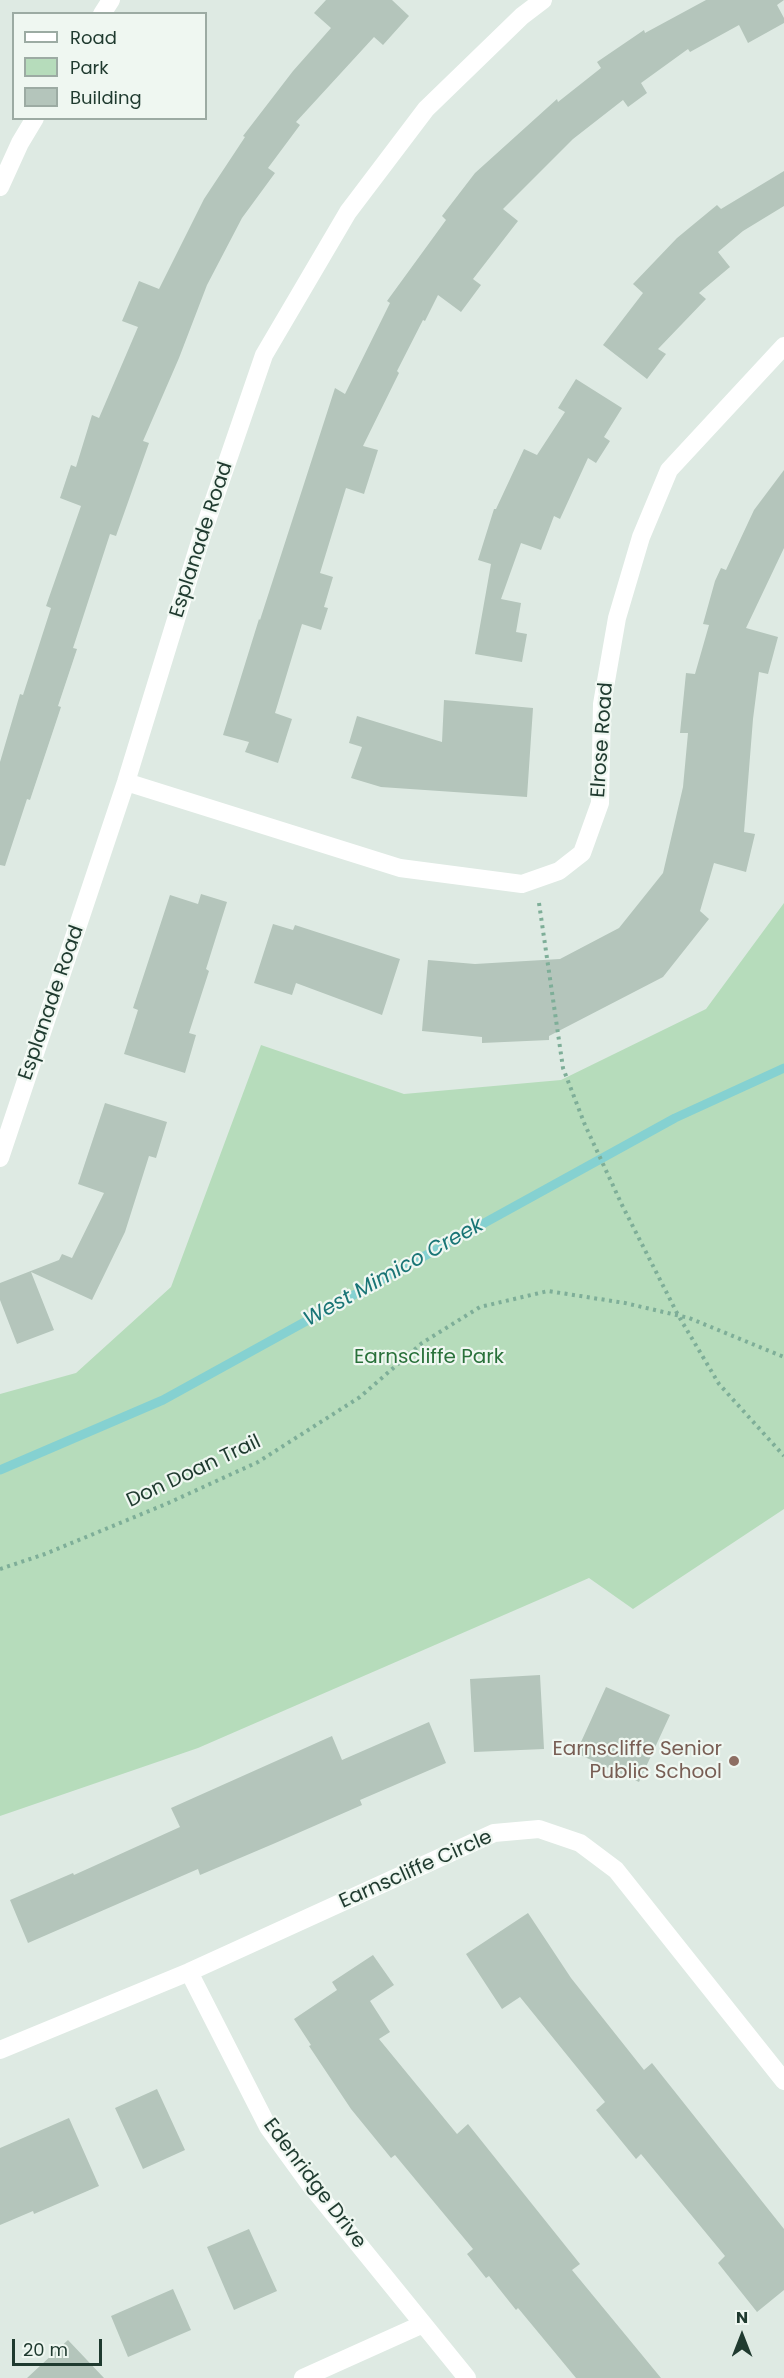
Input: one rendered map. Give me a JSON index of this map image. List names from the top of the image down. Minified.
{"streets":{"street":["Esplanade Road","Elrose Road","Earnscliffe Circle","Edenridge Drive"],"path":["Don Doan Trail"]},"crossings":[["Esplanade Road","Elrose Road"],["Earnscliffe Circle","Edenridge Drive"]],"water":["West Mimico Creek"],"parks":["Earnscliffe Park"],"places":["Earnscliffe Senior Public School"],"legend":["Road","Park","Building"],"scale_bar":"20 m","north":"top"}
